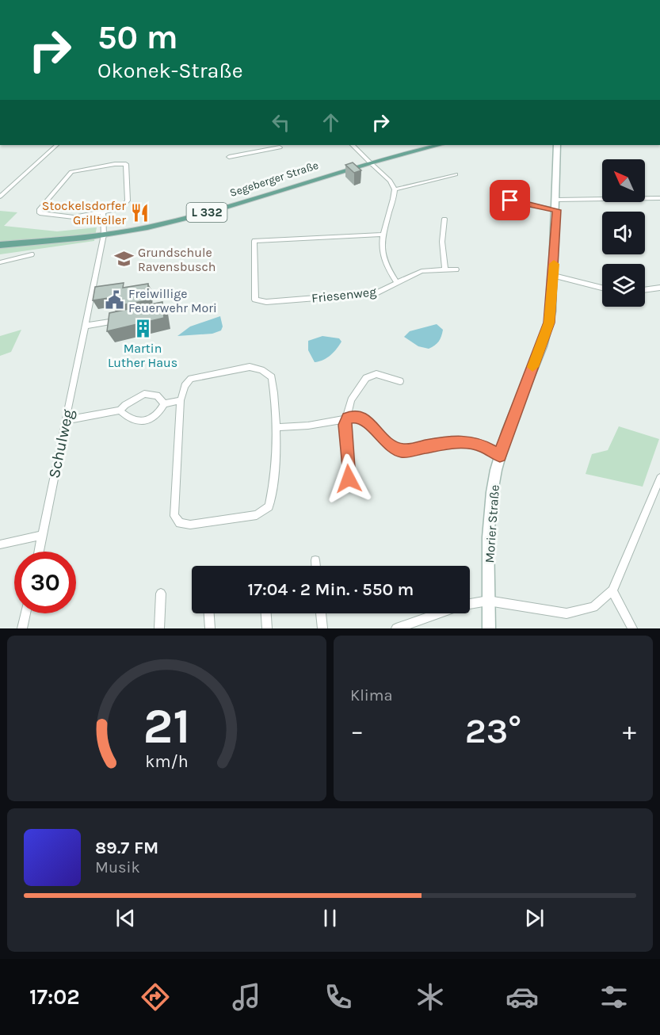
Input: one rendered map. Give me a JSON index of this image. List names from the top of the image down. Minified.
{"streets":{"main road":["Segeberger Straße","L 332","Morier Straße"],"street":["Friesenweg","Schulweg"]},"crossings":[["Segeberger Straße","Schulweg"]],"places":{"restaurant":["Stockelsdorfer Grillteller"],"school or university":["Grundschule Ravensbusch"],"public building":["Freiwillige Feuerwehr Mori"],"building":["Martin Luther Haus"]},"north":"top left","page":{"turn":["50 m","Okonek-Straße"],"limit":"30","trip":"17:04 · 2 Min. · 550 m","tile":"Klima","heat":["−","23°","+"],"song":["89.7 FM","Musik"],"tabs":"17:02","gauge":["21","km/h"]}}
